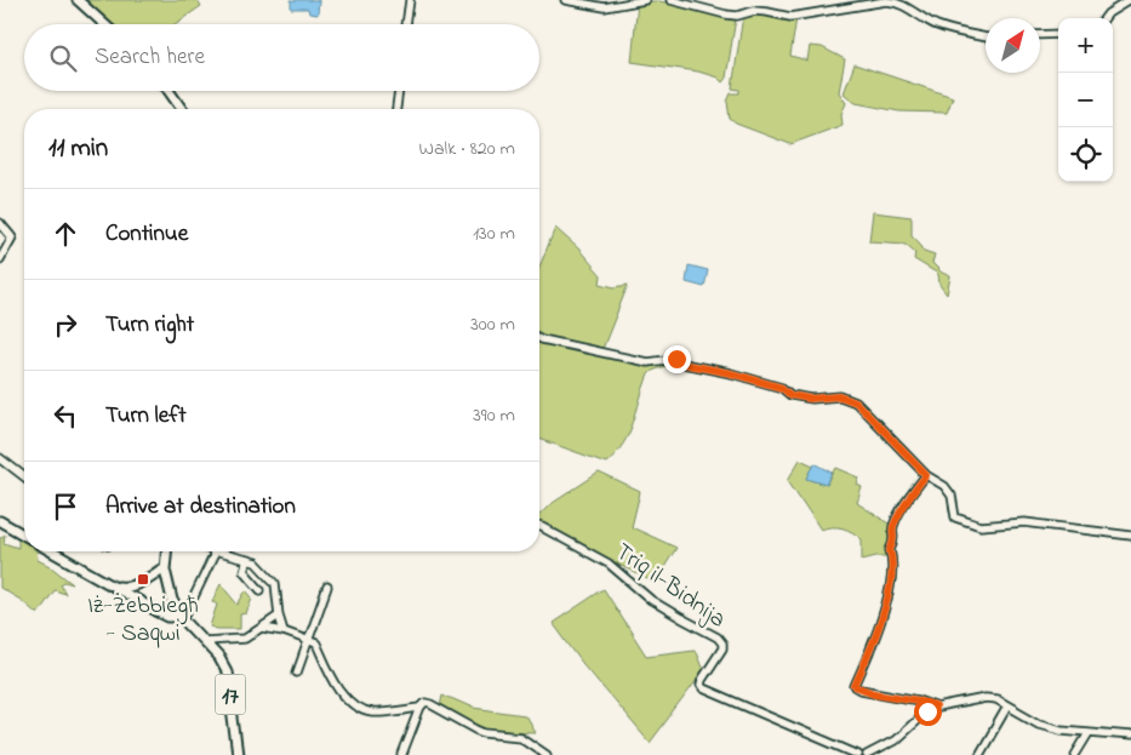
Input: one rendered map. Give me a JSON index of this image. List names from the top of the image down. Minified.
{"streets":{"main road":["17"],"street":["Triq il-Bidnija"]},"places":{"transit":["Iż-Żebbiegħ - Saqwi"]},"north":"top right","page":{"map_buttons":["+","−"],"search":"Search here","heading":["11 min","Walk · 820 m"],"list":[["Continue","130 m"],["Turn right","300 m"],["Turn left","390 m"],"Arrive at destination"]}}
